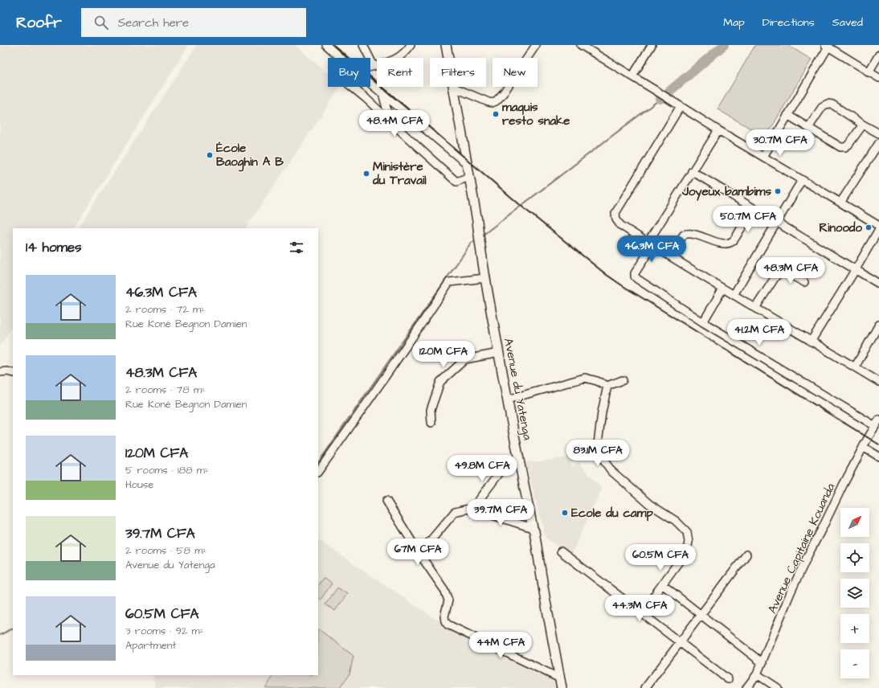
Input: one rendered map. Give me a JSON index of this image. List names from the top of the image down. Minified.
{"streets":{"main road":["Avenue du Yatenga"],"street":["Avenue Capitaine Kouanda"]},"places":["maquis resto snake","École Baoghin A B","Ministère du Travail","Joyeux bambims","Rinoodo","Ecole du camp"],"north":"top right","page":{"header":"Roofr","search":"Search here","nav":["Map","Directions","Saved"],"chip":["Buy","Rent","Filters","New"],"price":["48.4M CFA","30.7M CFA","50.7M CFA","46.3M CFA","48.3M CFA","41.2M CFA","120M CFA","83.1M CFA","49.8M CFA","39.7M CFA","67M CFA","60.5M CFA","44.3M CFA","44M CFA"],"heading":"14 homes","list":[{"name":"46.3M CFA","note":"2 rooms · 72 m² · Rue Koné Begnon Damien"},{"name":"48.3M CFA","note":"2 rooms · 78 m² · Rue Koné Begnon Damien"},{"name":"120M CFA","note":"5 rooms · 188 m² · House"},{"name":"39.7M CFA","note":"2 rooms · 58 m² · Avenue du Yatenga"},{"name":"60.5M CFA","note":"3 rooms · 92 m² · Apartment"}],"map_buttons":["+","−"]}}
